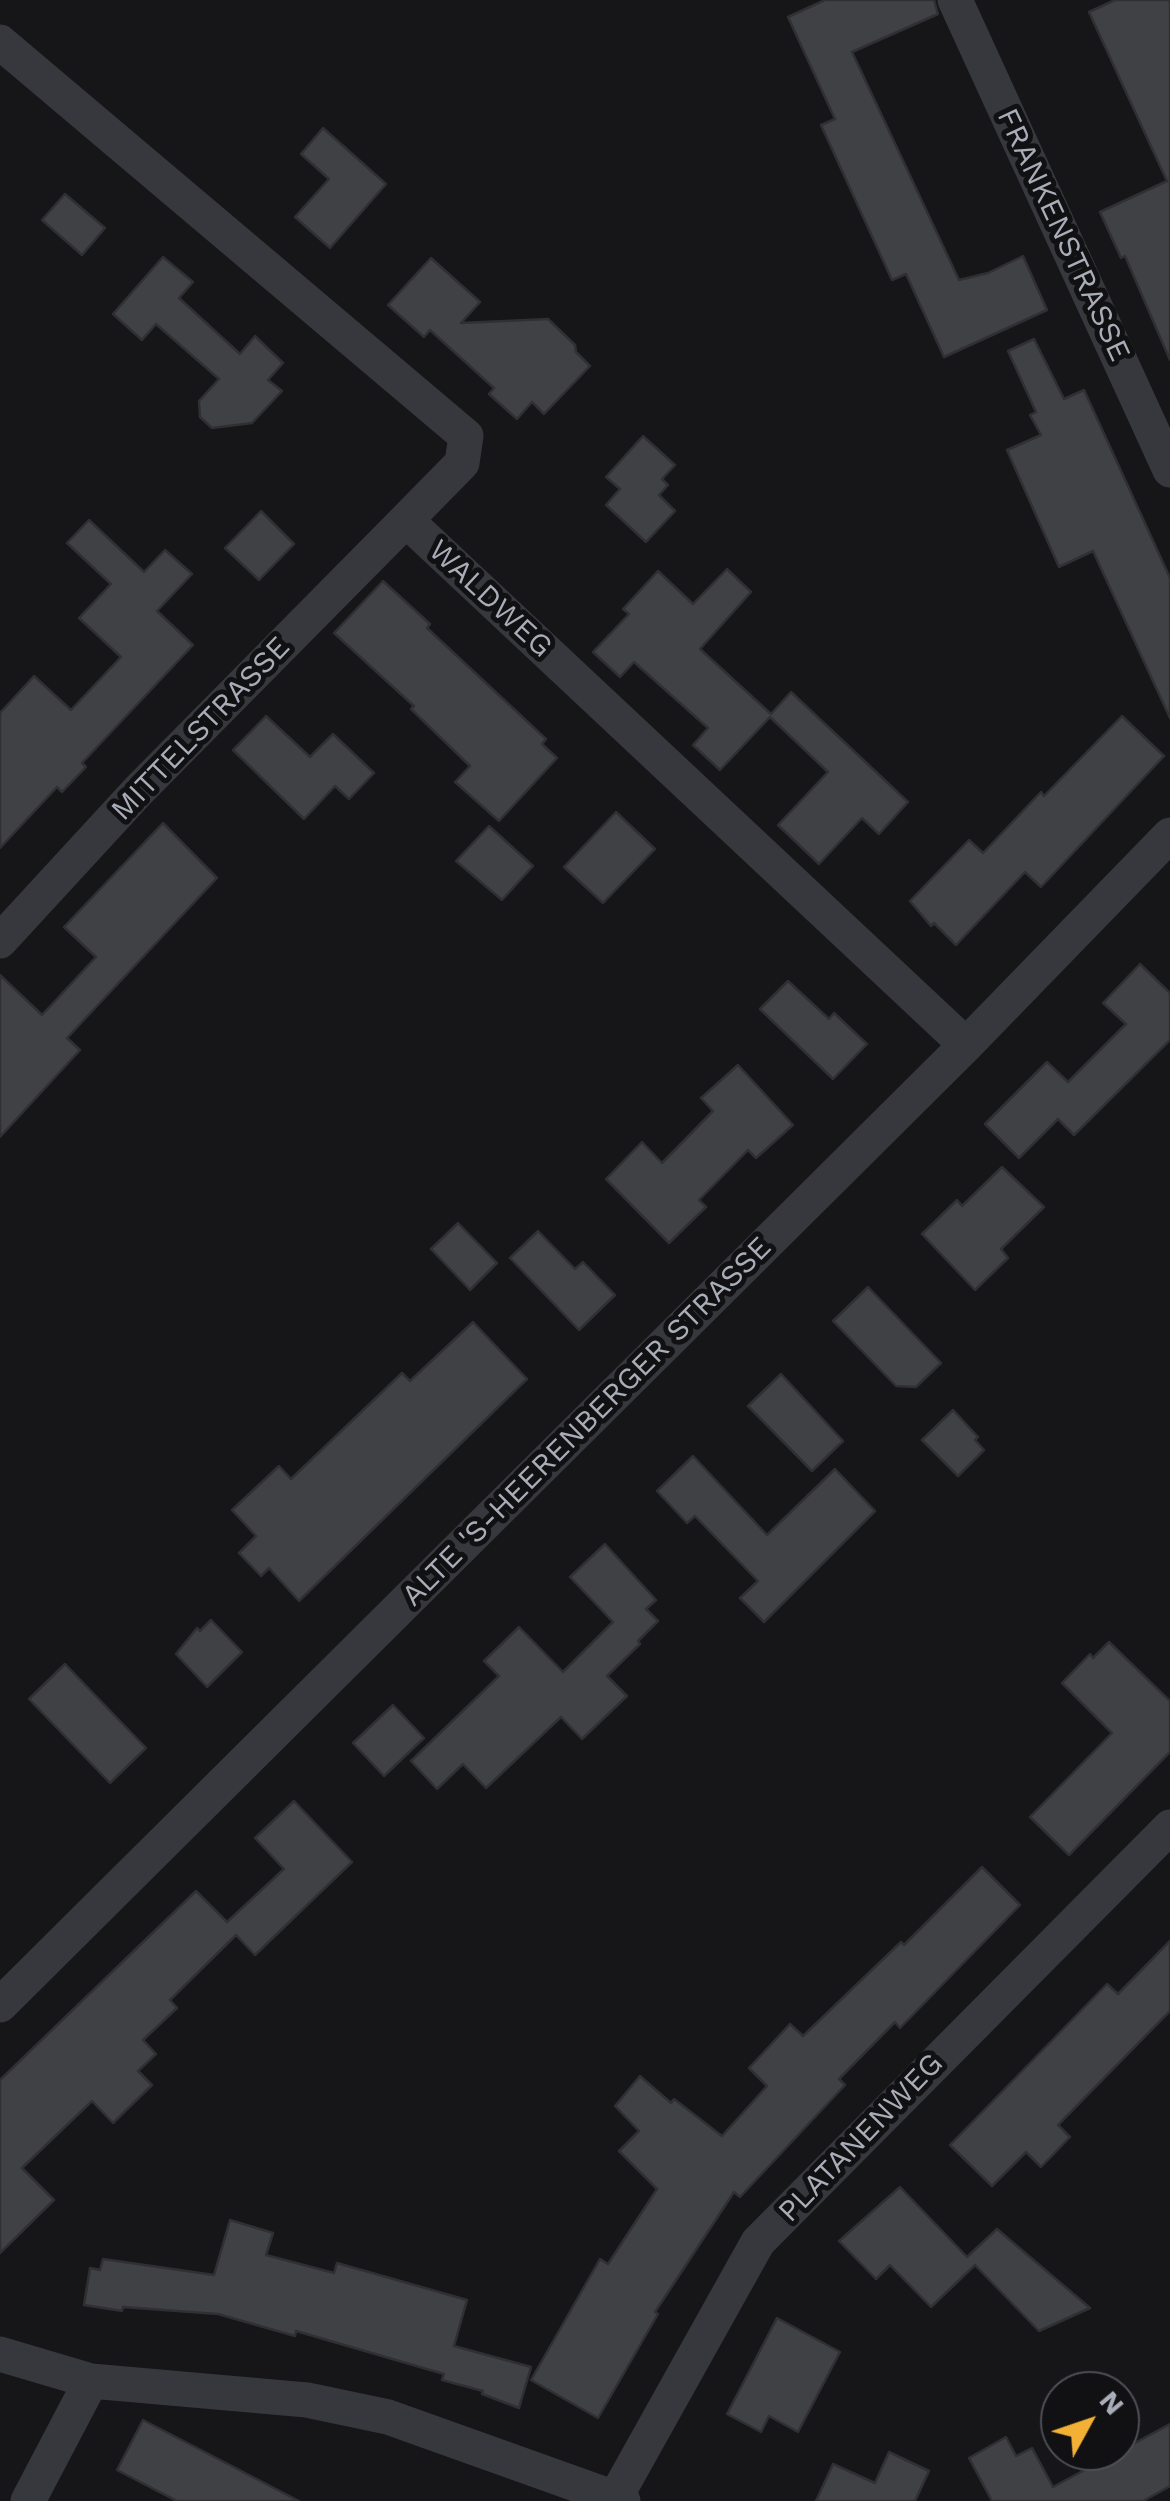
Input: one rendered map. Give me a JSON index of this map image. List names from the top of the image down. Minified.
{"streets":{"street":["FRANKENSTRASSE","WALDWEG","MITTELSTRASSE","ALTE 'S-HEERENBERGER STRASSE","PLATANENWEG"]},"crossings":[["WALDWEG","MITTELSTRASSE"],["WALDWEG","ALTE 'S-HEERENBERGER STRASSE"]],"north":"top right"}
